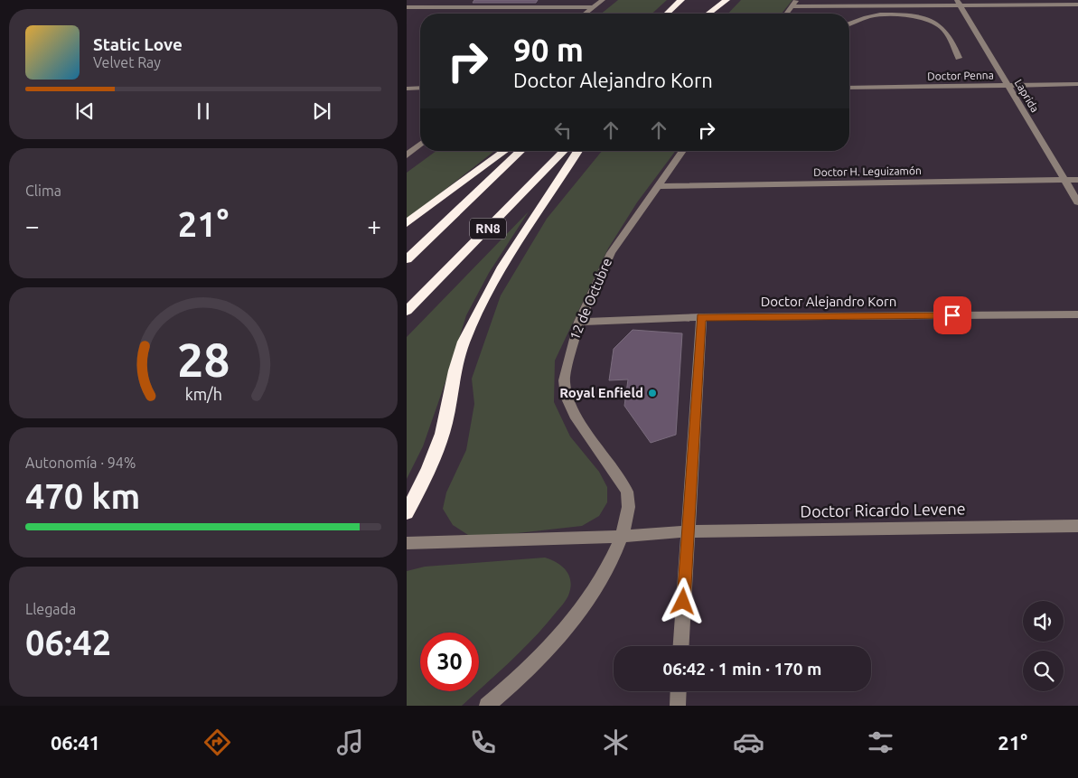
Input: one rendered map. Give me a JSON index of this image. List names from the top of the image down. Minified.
{"streets":{"highway":["RN8"],"street":["Doctor Penna","Laprida","Doctor H. Leguizamón","12 de Octubre","Doctor Alejandro Korn","Doctor Ricardo Levene"]},"crossings":[["Doctor Penna","Laprida"],["Laprida","Doctor H. Leguizamón"],["Doctor H. Leguizamón","12 de Octubre"],["12 de Octubre","Doctor Alejandro Korn"],["12 de Octubre","Doctor Ricardo Levene"]],"places":["Royal Enfield"],"page":{"turn":["90 m","Doctor Alejandro Korn"],"song":["Static Love","Velvet Ray"],"tile":["Clima",["Autonomía · 94%","470 km"],["Llegada","06:42"]],"heat":["−","21°","+"],"limit":"30","trip":"06:42 · 1 min · 170 m","tabs":["06:41","21°"],"gauge":["28","km/h"]}}
